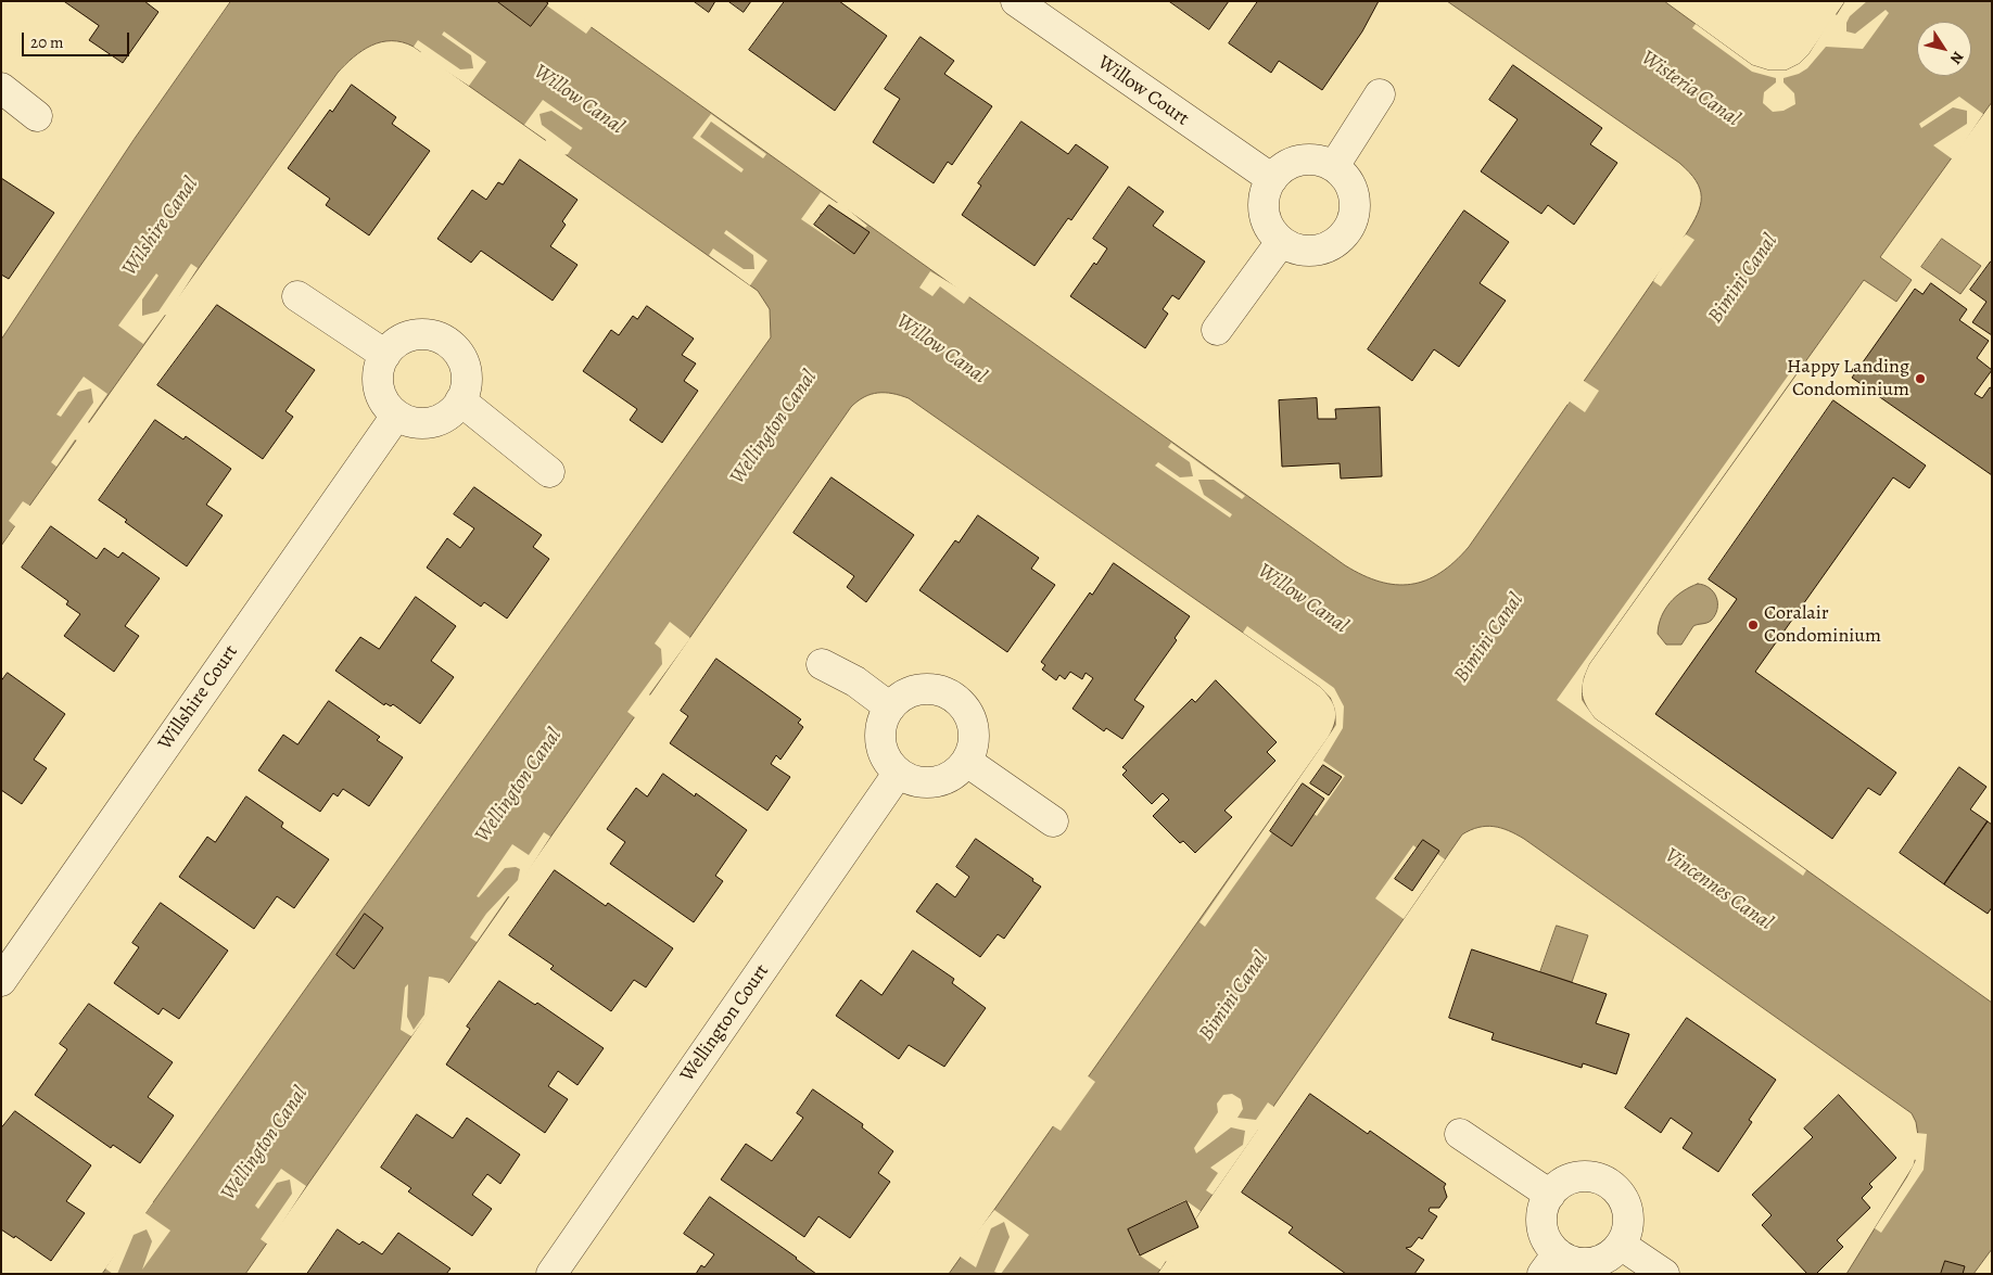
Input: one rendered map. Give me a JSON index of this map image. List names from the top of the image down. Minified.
{"streets":{"street":["Willow Court","Willshire Court","Wellington Court"]},"water":["Wisteria Canal","Willow Canal","Wilshire Canal","Bimini Canal","Wellington Canal","Vincennes Canal"],"places":["Happy Landing Condominium","Coralair Condominium"],"scale_bar":"20 m","north":"bottom right"}
